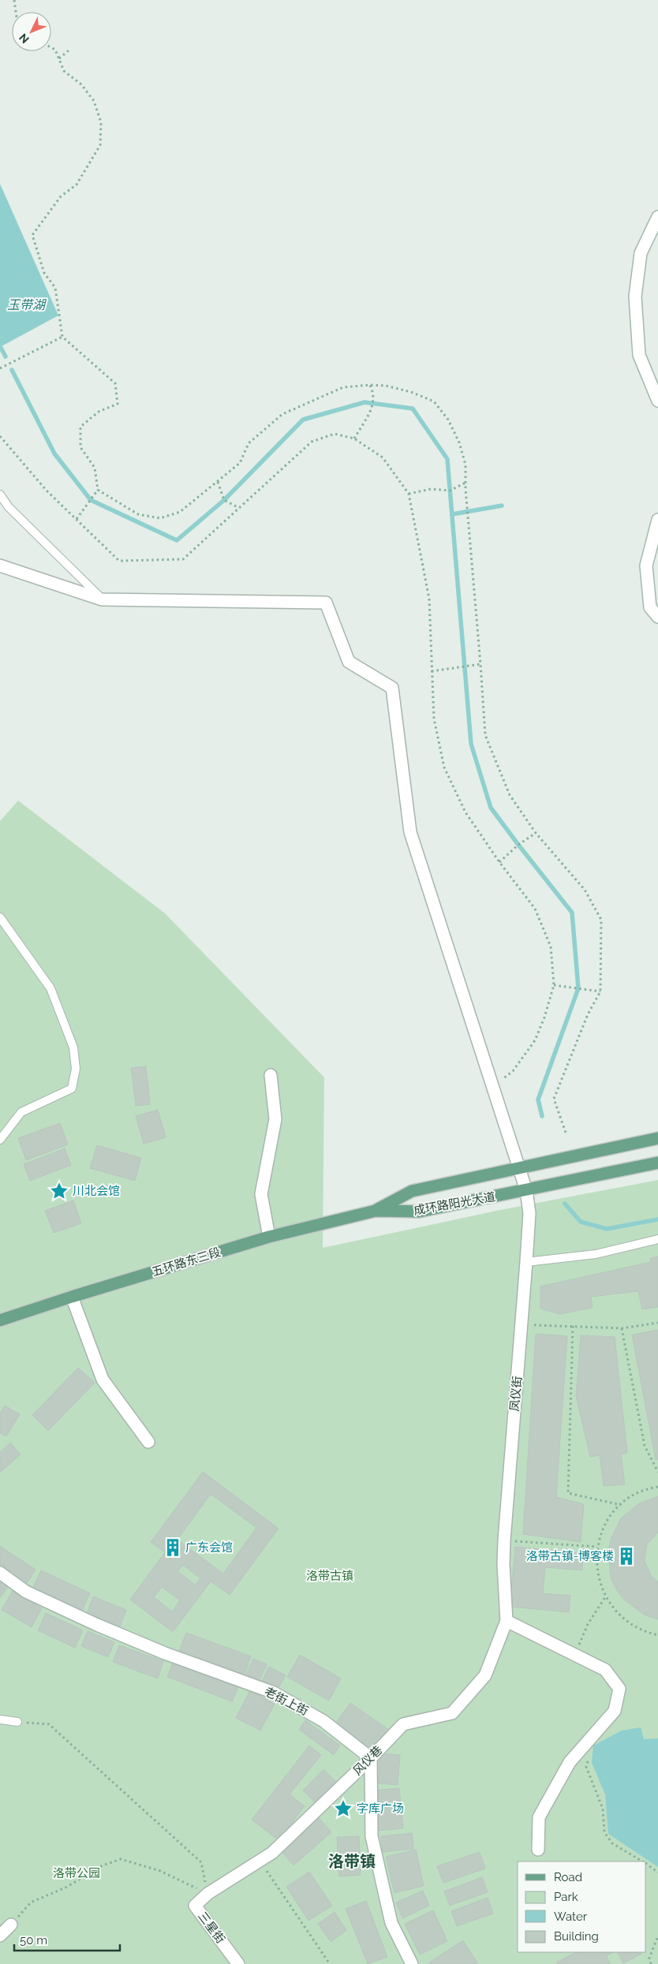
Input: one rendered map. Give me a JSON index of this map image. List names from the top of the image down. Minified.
{"streets":{"main road":["成环路阳光大道","五环路东三段"],"street":["凤仪街","老街上街","风仪巷","三星街"]},"crossings":[["成环路阳光大道","五环路东三段"],["成环路阳光大道","凤仪街"],["凤仪街","风仪巷"],["老街上街","风仪巷"],["风仪巷","三星街"]],"districts":["洛带镇"],"water":["玉带湖"],"parks":["洛带古镇","洛带公园"],"places":{"place":["川北会馆","字库广场"],"building":["广东会馆","洛带古镇-博客楼"]},"legend":["Road","Park","Water","Building"],"scale_bar":"50 m","north":"bottom left"}
